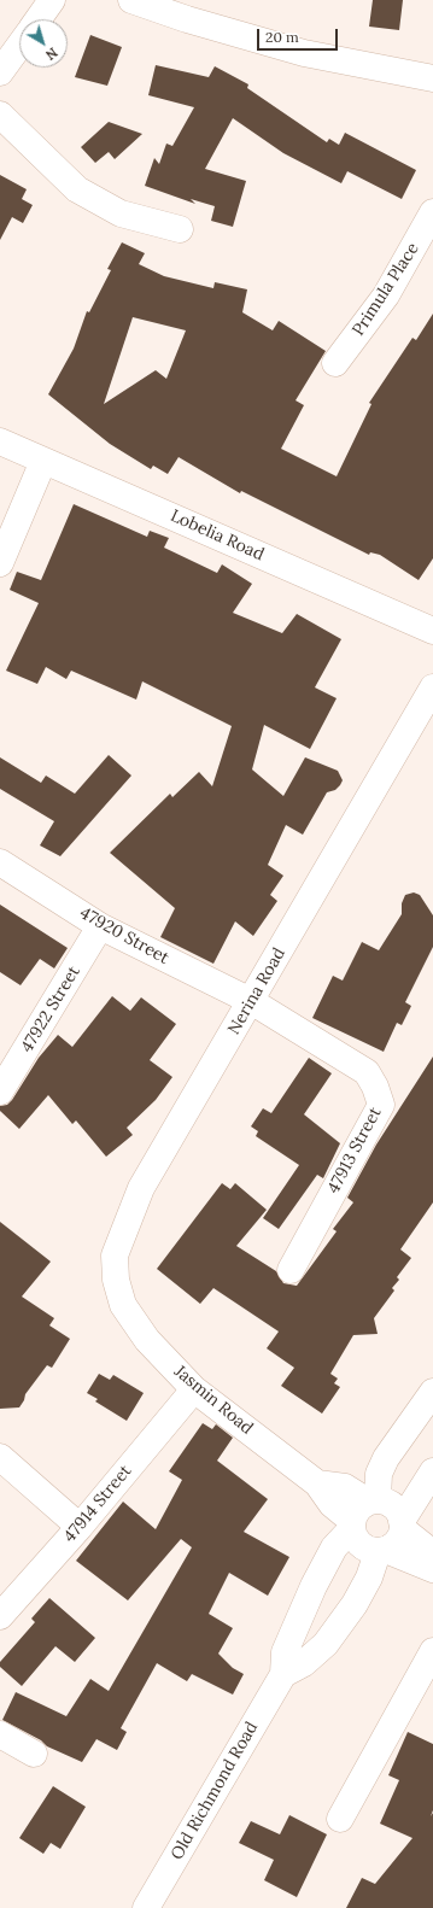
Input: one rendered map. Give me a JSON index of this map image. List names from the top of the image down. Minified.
{"streets":{"street":["Primula Place","Lobelia Road","47920 Street","Nerina Road","47922 Street","47913 Street","Jasmin Road","47914 Street","Old Richmond Road"]},"crossings":[["47920 Street","Nerina Road"],["47920 Street","47922 Street"],["47920 Street","47913 Street"],["Nerina Road","47913 Street"],["Nerina Road","Jasmin Road"],["Jasmin Road","47914 Street"],["Jasmin Road","Old Richmond Road"]],"scale_bar":"20 m","north":"bottom right"}
